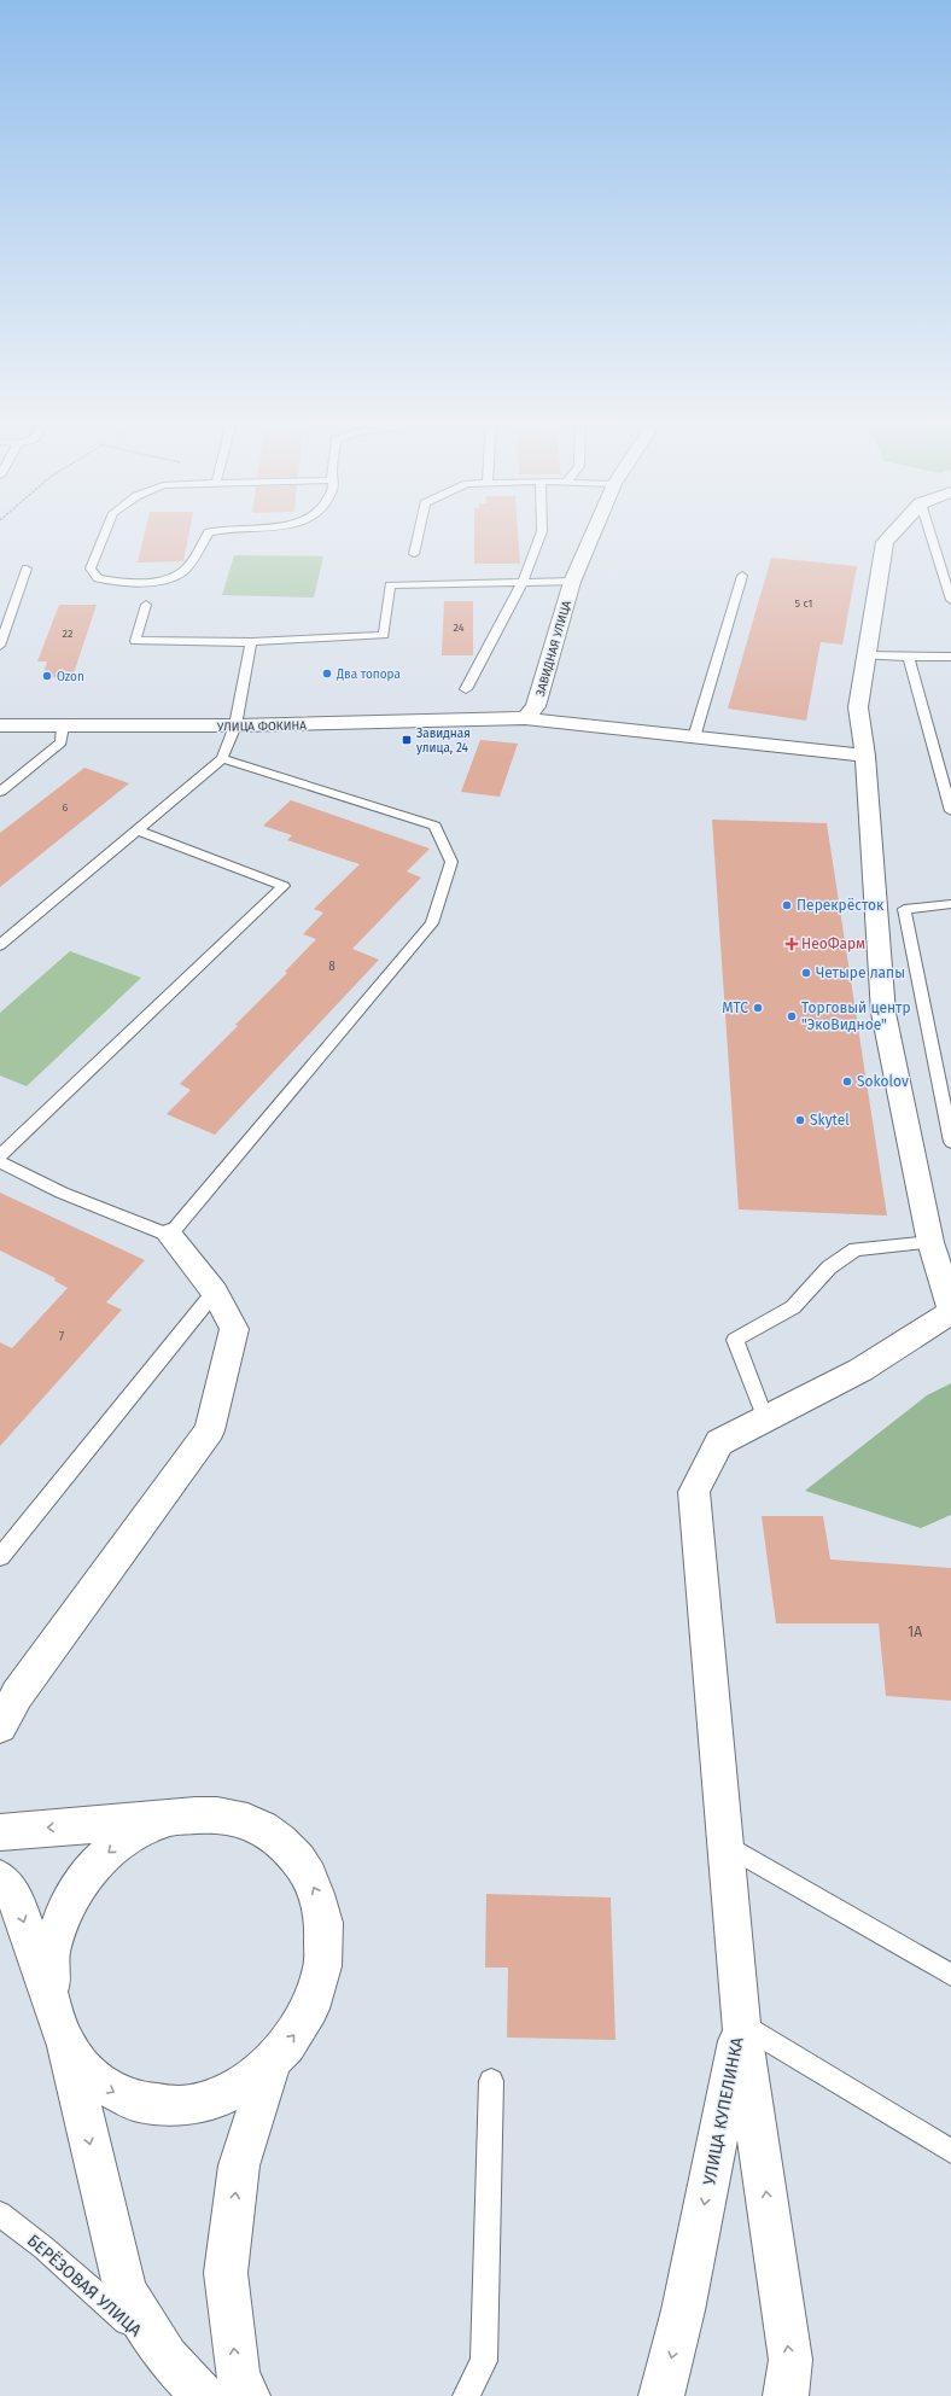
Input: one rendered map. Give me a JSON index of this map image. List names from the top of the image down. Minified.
{"streets":{"street":["ЗАВИДНАЯ УЛИЦА","УЛИЦА ФОКИНА","УЛИЦА КУПЕЛИНКА"],"lane":["БЕРЁЗОВАЯ УЛИЦА"]},"crossings":[["ЗАВИДНАЯ УЛИЦА","УЛИЦА ФОКИНА"]],"places":{"other":["Два топора","Ozon","Перекрёсток","Четыре лапы","МТС","Торговый центр \"ЭкоВидное\"","Sokolov","Skytel"],"transit":["Завидная улица, 24"],"health":["НеоФарм"]},"house_numbers":["5 с1","24","22","6","8","7","1А"]}
